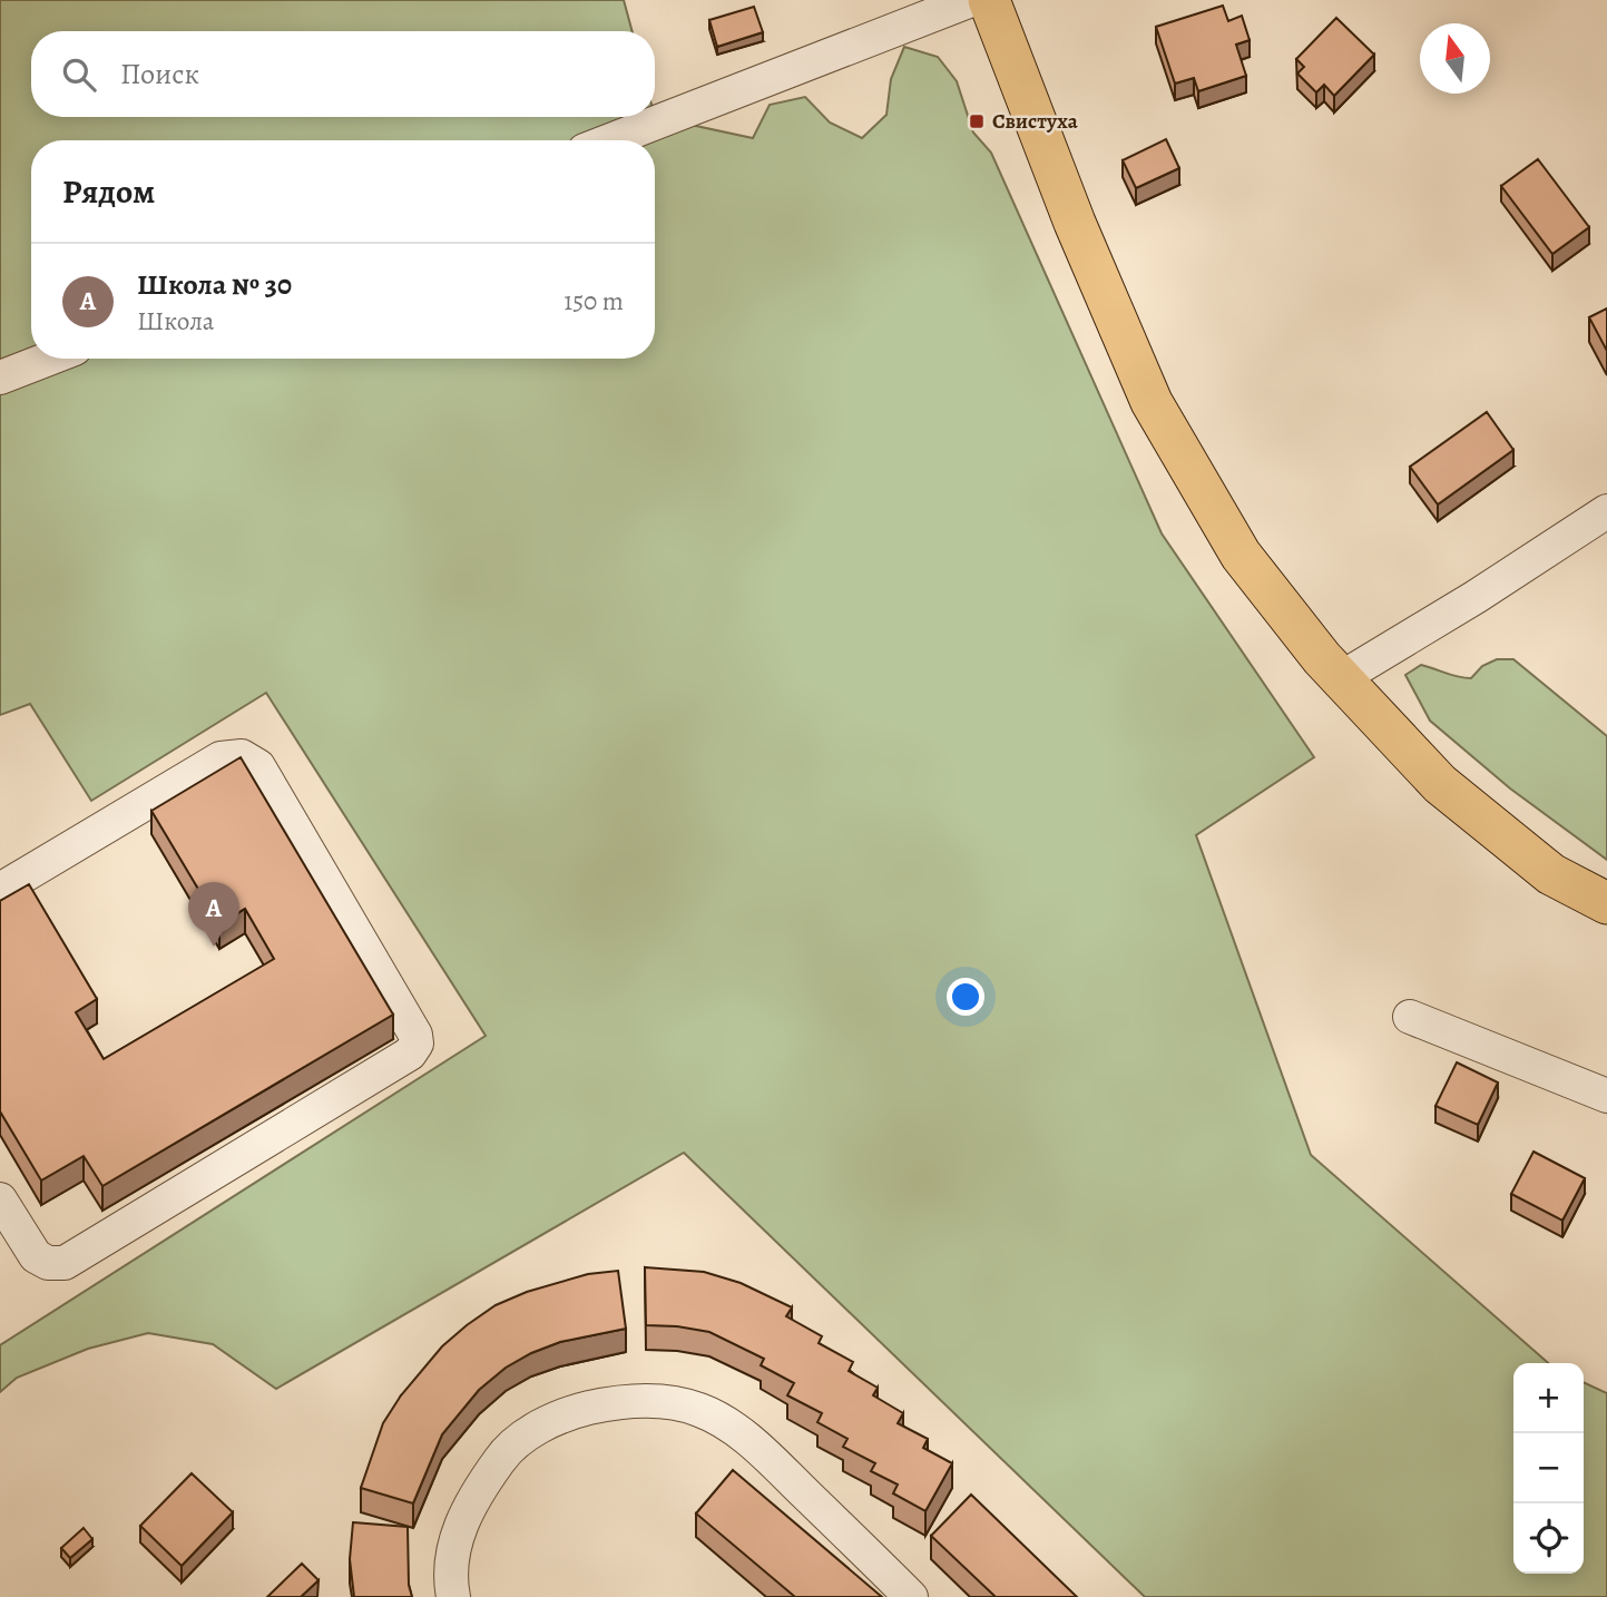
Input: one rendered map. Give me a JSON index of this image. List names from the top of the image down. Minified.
{"places":{"transit":["Свистуха"]},"north":"top","page":{"search":"Поиск","heading":"Рядом","list":[{"mark":"A","name":"Школа № 30","note":"Школа","value":"150 m"}],"pins":"A","map_buttons":["+","−"]}}
